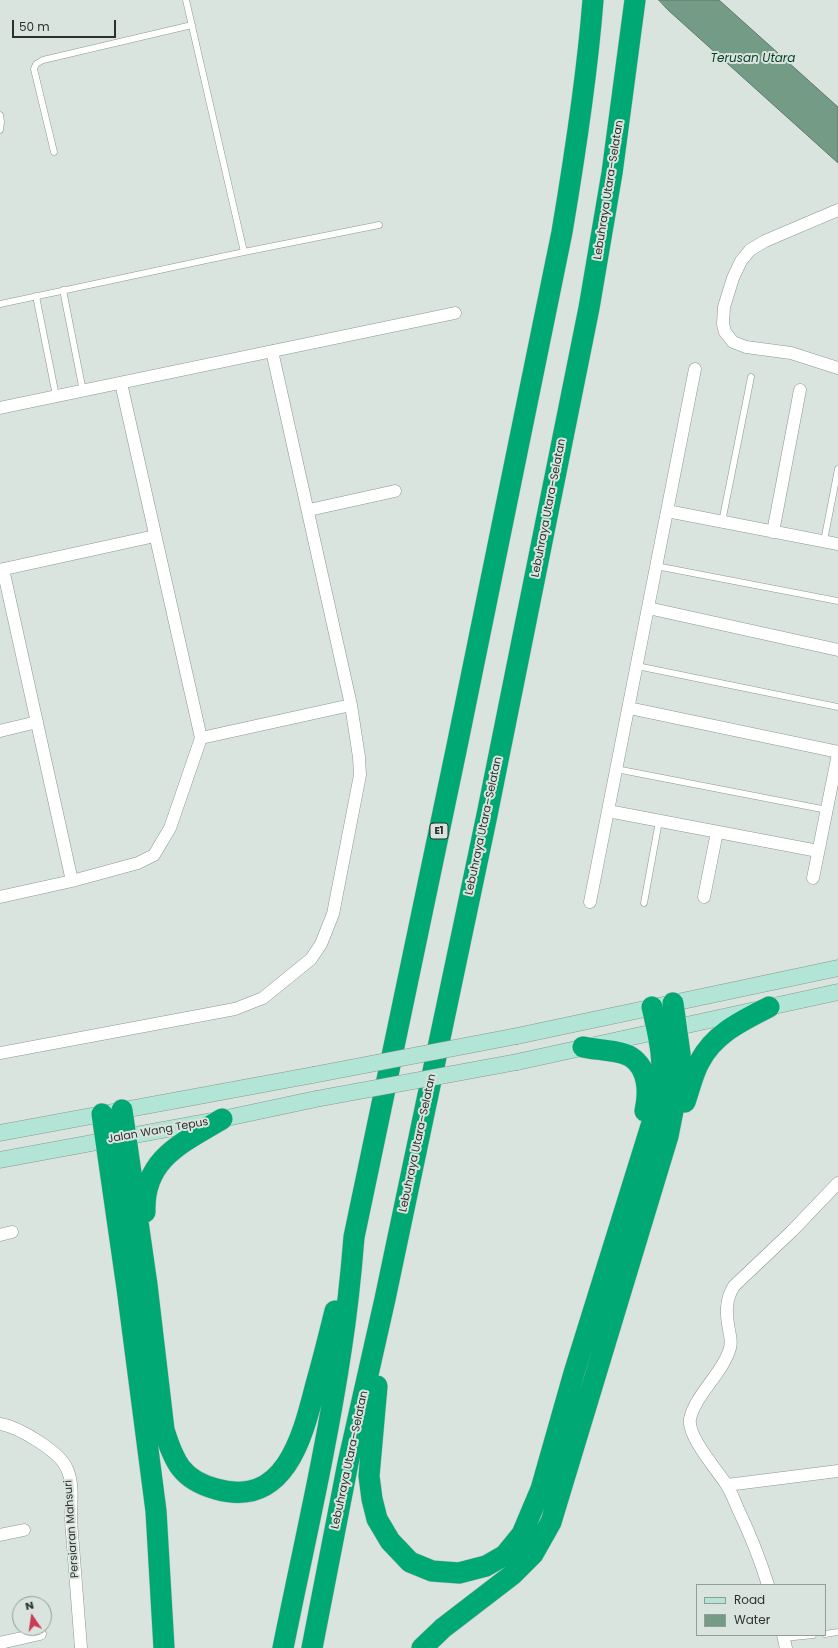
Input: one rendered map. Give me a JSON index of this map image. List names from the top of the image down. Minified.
{"streets":{"highway":["Lebuhraya Utara–Selatan","E1"],"main road":["Jalan Wang Tepus"],"street":["Persiaran Mahsuri"]},"water":["Terusan Utara"],"legend":["Road","Water"],"scale_bar":"50 m","north":"top"}
